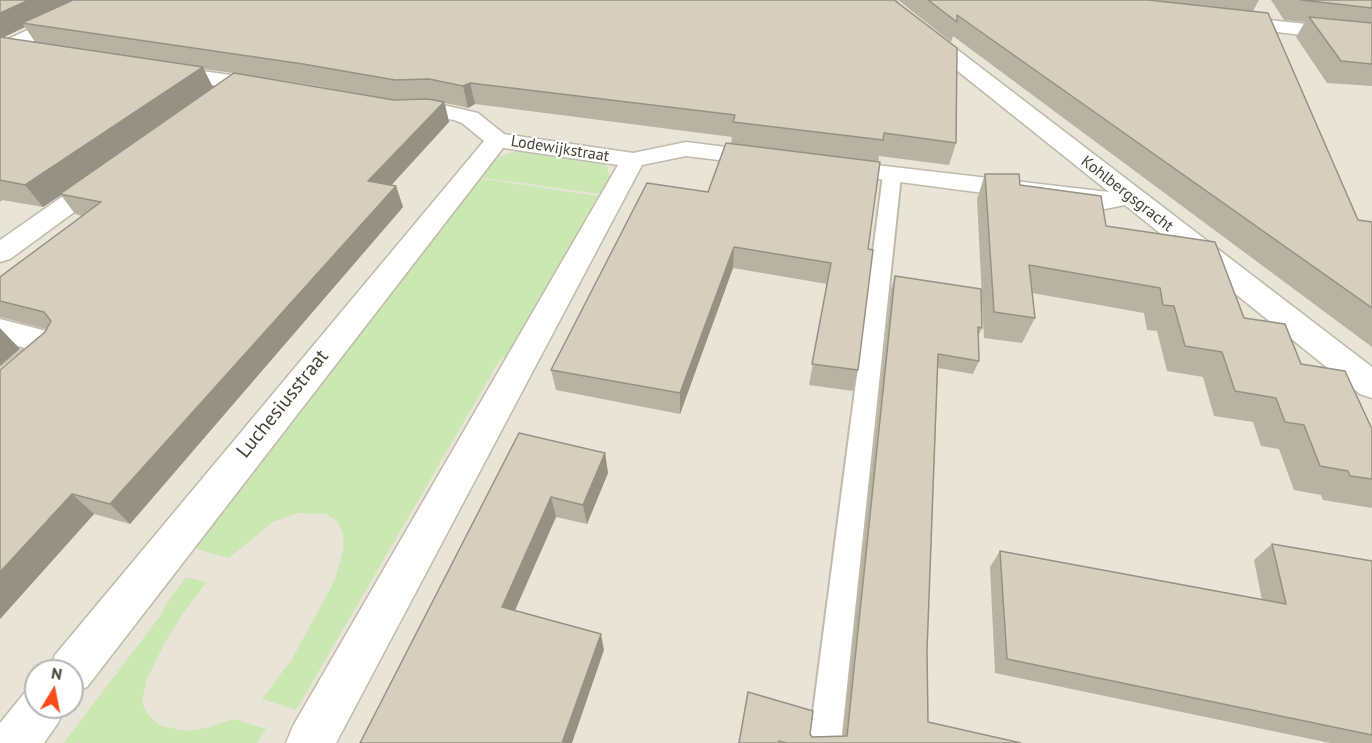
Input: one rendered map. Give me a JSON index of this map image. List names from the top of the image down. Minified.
{"streets":{"street":["Lodewijkstraat","Kohlbergsgracht","Luchesiusstraat"]},"crossings":[["Lodewijkstraat","Kohlbergsgracht"],["Lodewijkstraat","Luchesiusstraat"]],"north":"top"}
